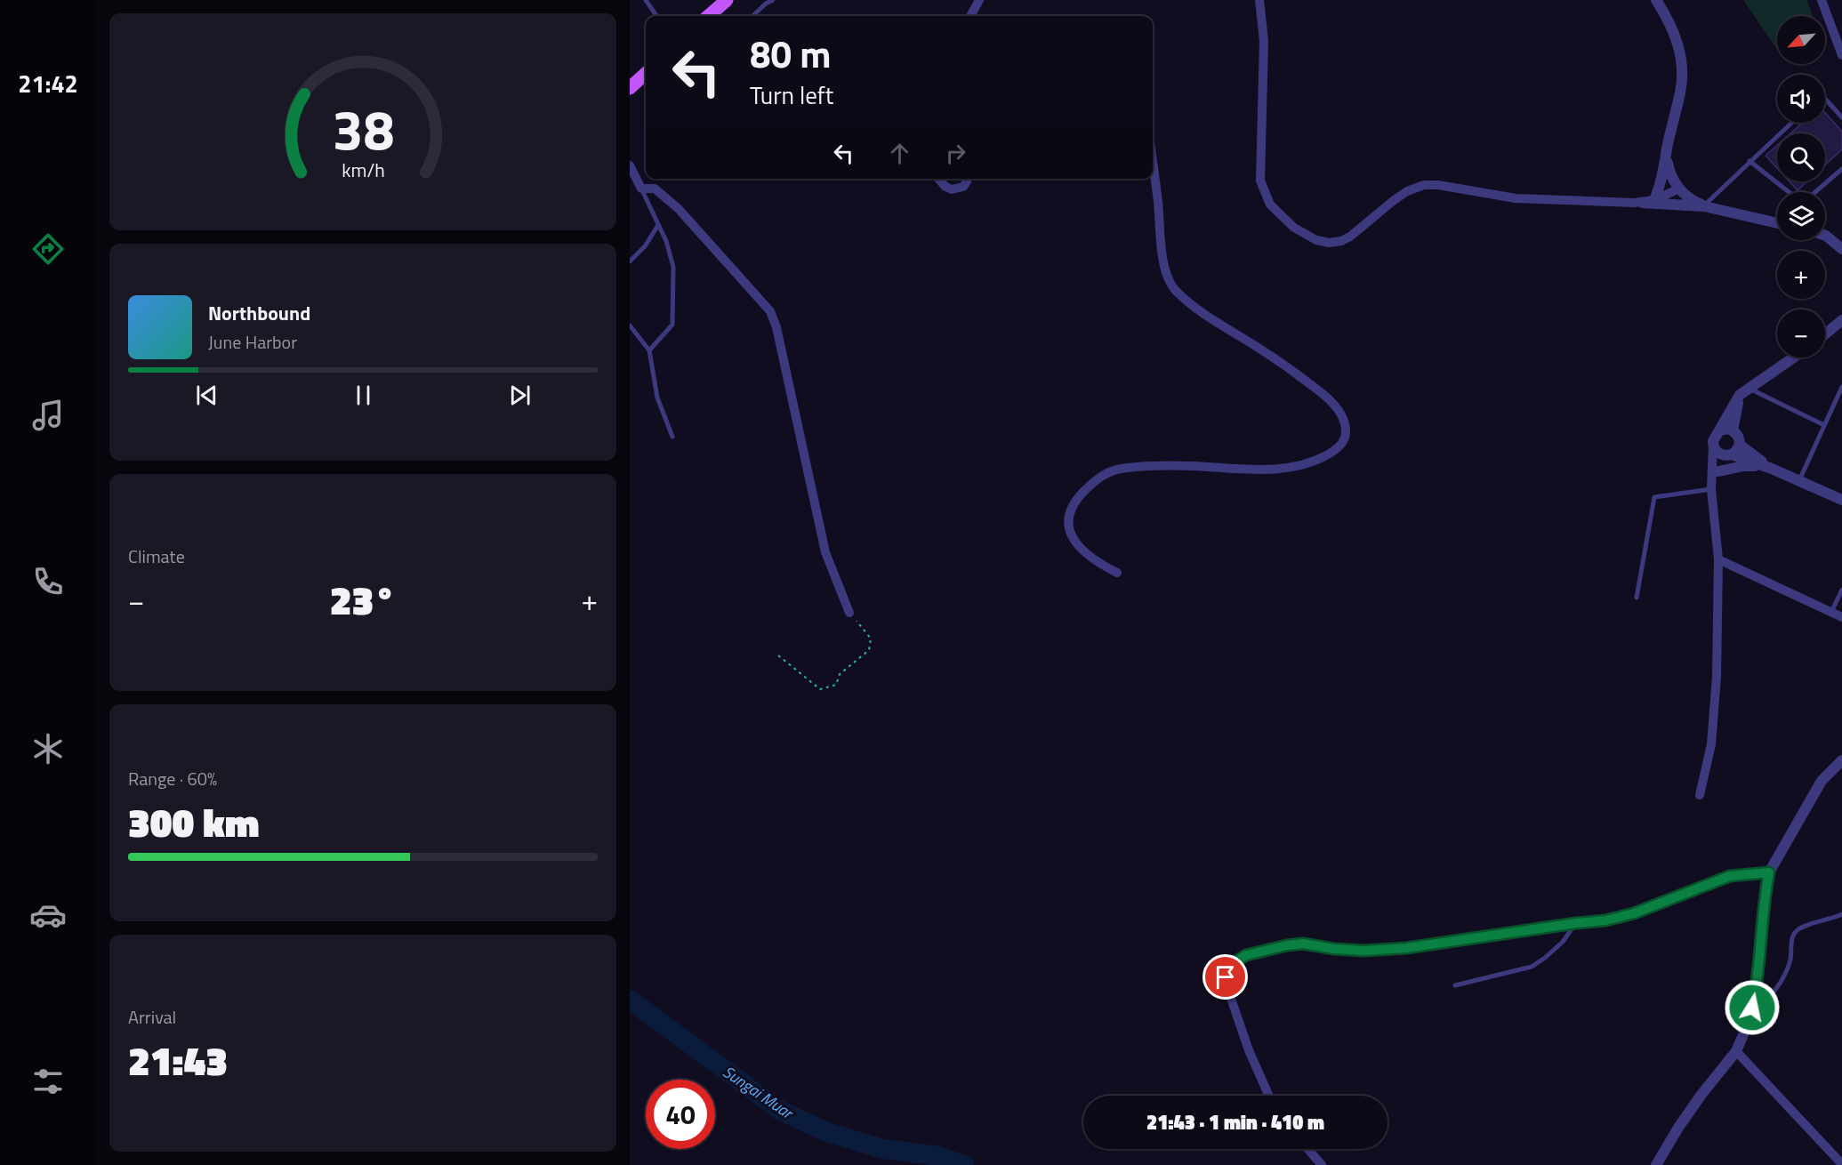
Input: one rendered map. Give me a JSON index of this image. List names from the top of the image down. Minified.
{"water":["Sungai Muar"],"north":"bottom left","page":{"tabs":"21:42","map_buttons":["+","−"],"turn":["80 m","Turn left"],"song":["Northbound","June Harbor"],"tile":["Climate",["Range · 60%","300 km"],["Arrival","21:43"]],"heat":["−","23°","+"],"limit":"40","trip":"21:43 · 1 min · 410 m","gauge":["38","km/h"]}}
